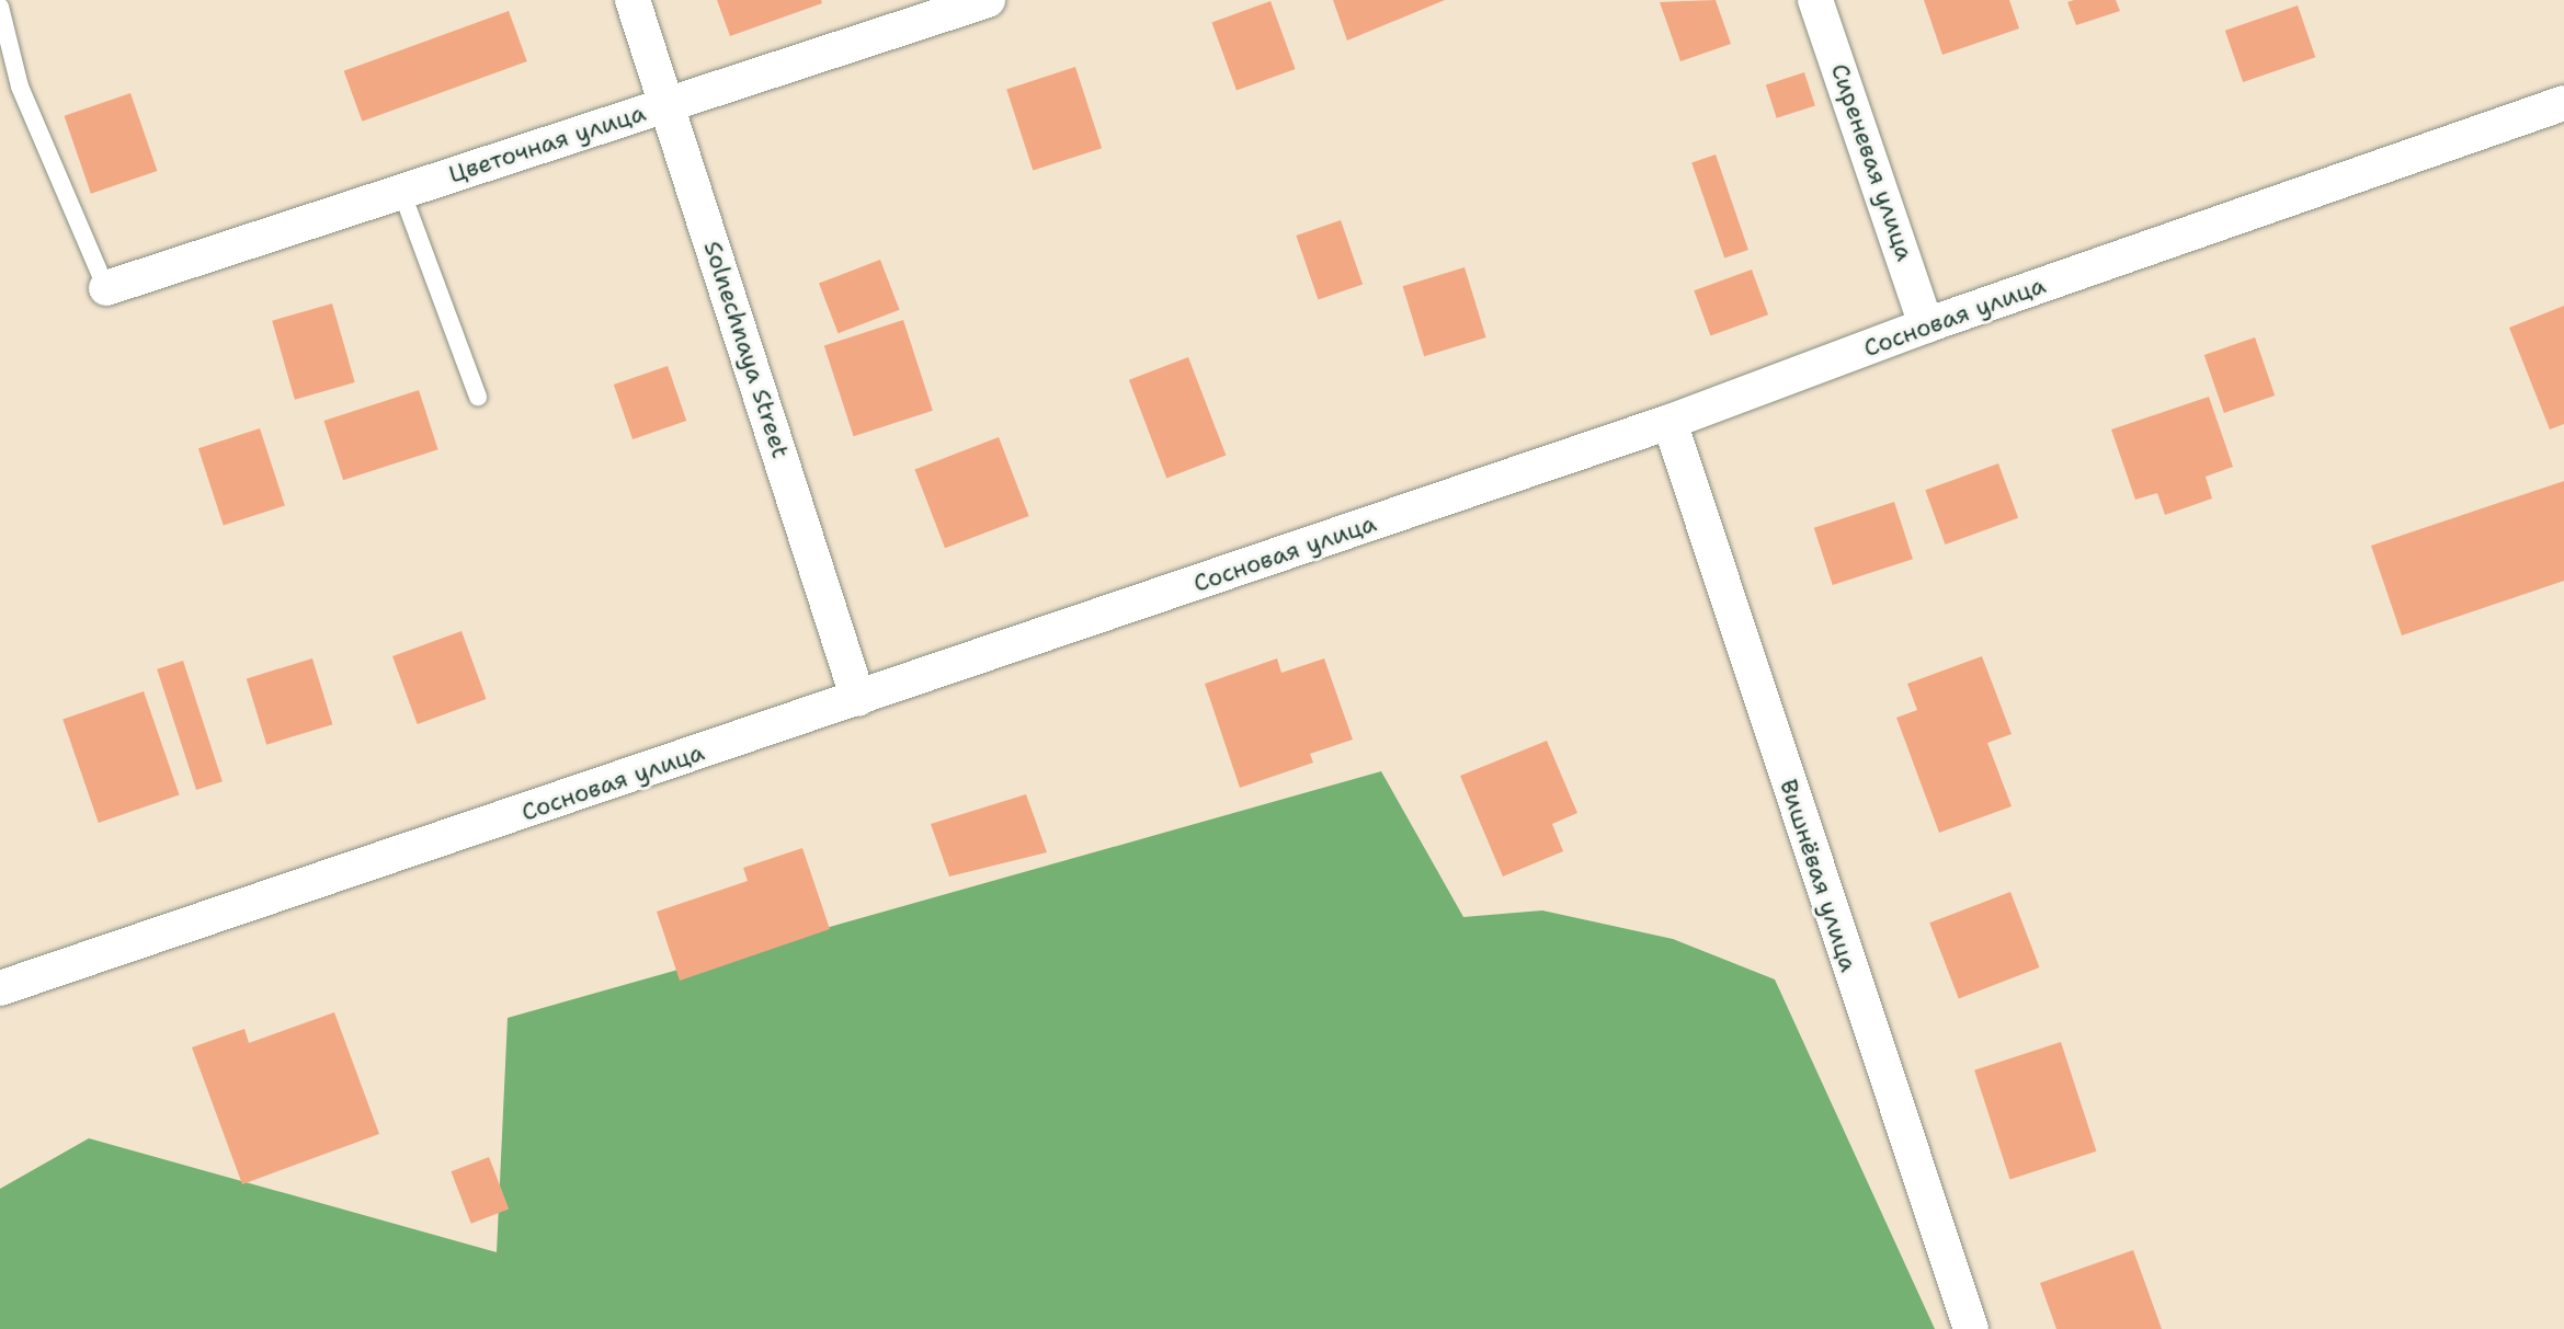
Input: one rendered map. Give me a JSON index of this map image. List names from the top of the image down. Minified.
{"streets":{"street":["Цветочная улица","Сиреневая улица","Сосновая улица","Solnechnaya Street","Вишнёвая улица"]},"crossings":[["Цветочная улица","Solnechnaya Street"],["Сиреневая улица","Сосновая улица"],["Сосновая улица","Solnechnaya Street"],["Сосновая улица","Вишнёвая улица"]]}
